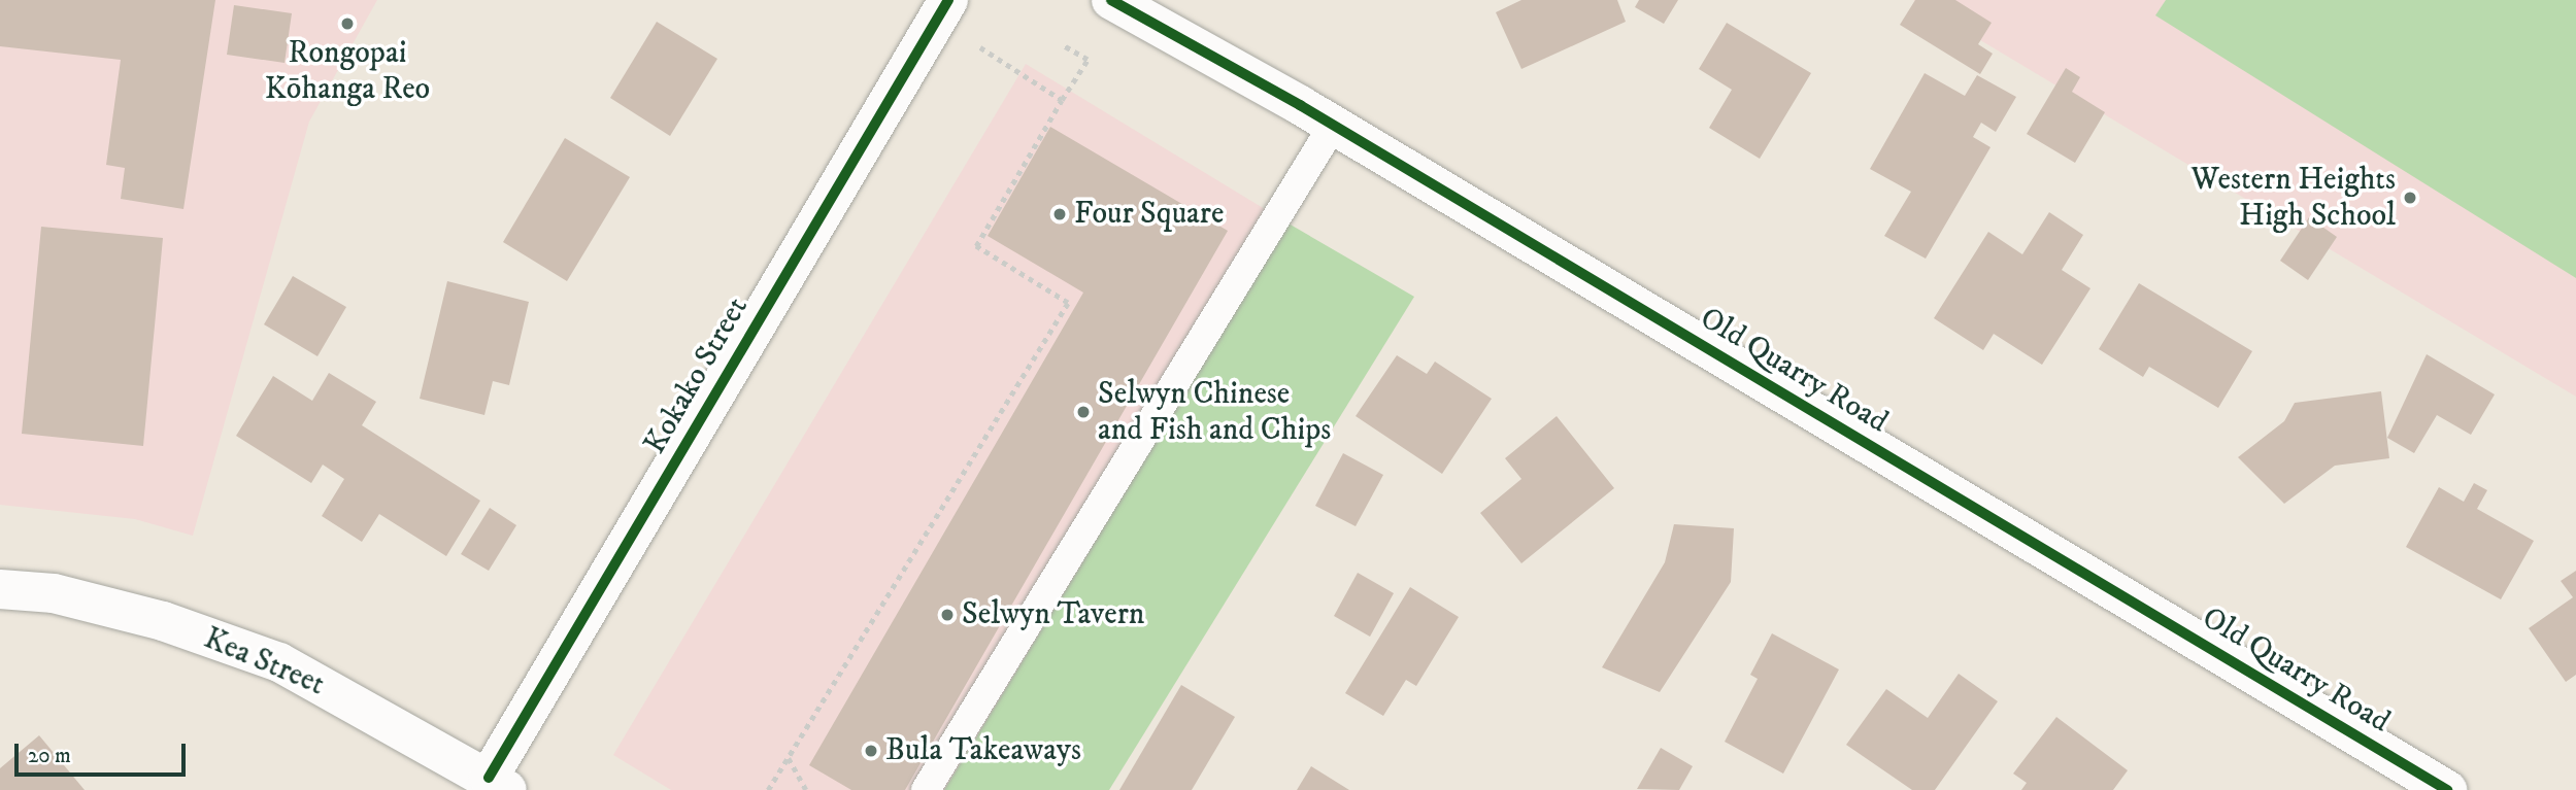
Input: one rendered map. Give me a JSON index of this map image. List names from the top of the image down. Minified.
{"streets":{"street":["Old Quarry Road","Kokako Street","Kea Street"]},"crossings":[["Kokako Street","Kea Street"]],"places":["Rongopai Kōhanga Reo","Western Heights High School","Four Square","Selwyn Chinese and Fish and Chips","Selwyn Tavern","Bula Takeaways"],"scale_bar":"20 m"}
